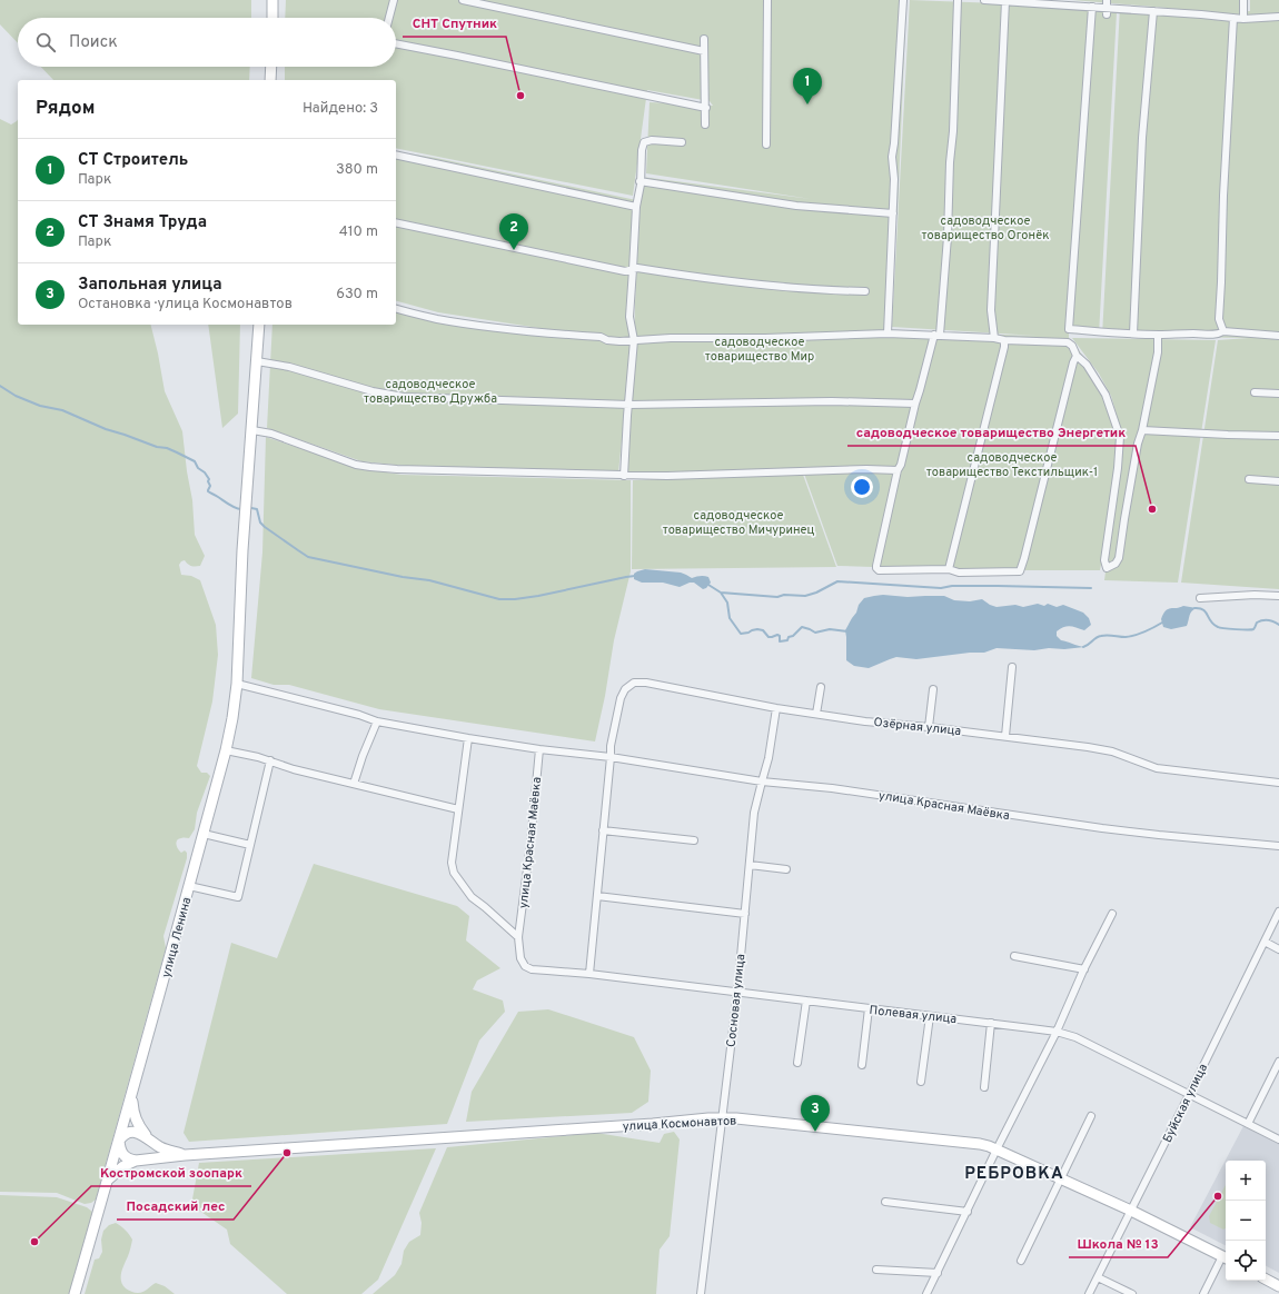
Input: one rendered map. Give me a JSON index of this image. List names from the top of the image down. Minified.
{"streets":{"street":["Озёрная улица","улица Красная Маёвка","улица Ленина","Сосновая улица","Полевая улица","Буйская улица","улица Космонавтов"]},"crossings":[["Озёрная улица","улица Красная Маёвка"],["Озёрная улица","Сосновая улица"],["улица Красная Маёвка","улица Ленина"],["улица Красная Маёвка","Сосновая улица"],["улица Красная Маёвка","Полевая улица"],["Сосновая улица","Полевая улица"],["Сосновая улица","улица Космонавтов"],["Полевая улица","Буйская улица"],["Буйская улица","улица Космонавтов"]],"districts":["РЕБРОВКА"],"parks":["садоводческое товарищество Огонёк","садоводческое товарищество Мир","садоводческое товарищество Дружба","садоводческое товарищество Текстильщик-1","садоводческое товарищество Мичуринец"],"places":["СНТ Спутник","садоводческое товарищество Энергетик","Посадский лес","Школа № 13","Костромской зоопарк"],"page":{"search":"Поиск","pins":["1","2","3"],"heading":["Рядом","Найдено: 3"],"list":[{"mark":"1","name":"СТ Строитель","note":"Парк","value":"380 m"},{"mark":"2","name":"СТ Знамя Труда","note":"Парк","value":"410 m"},{"mark":"3","name":"Запольная улица","note":"Остановка · улица Космонавтов","value":"630 m"}],"map_buttons":["+","−"]}}
